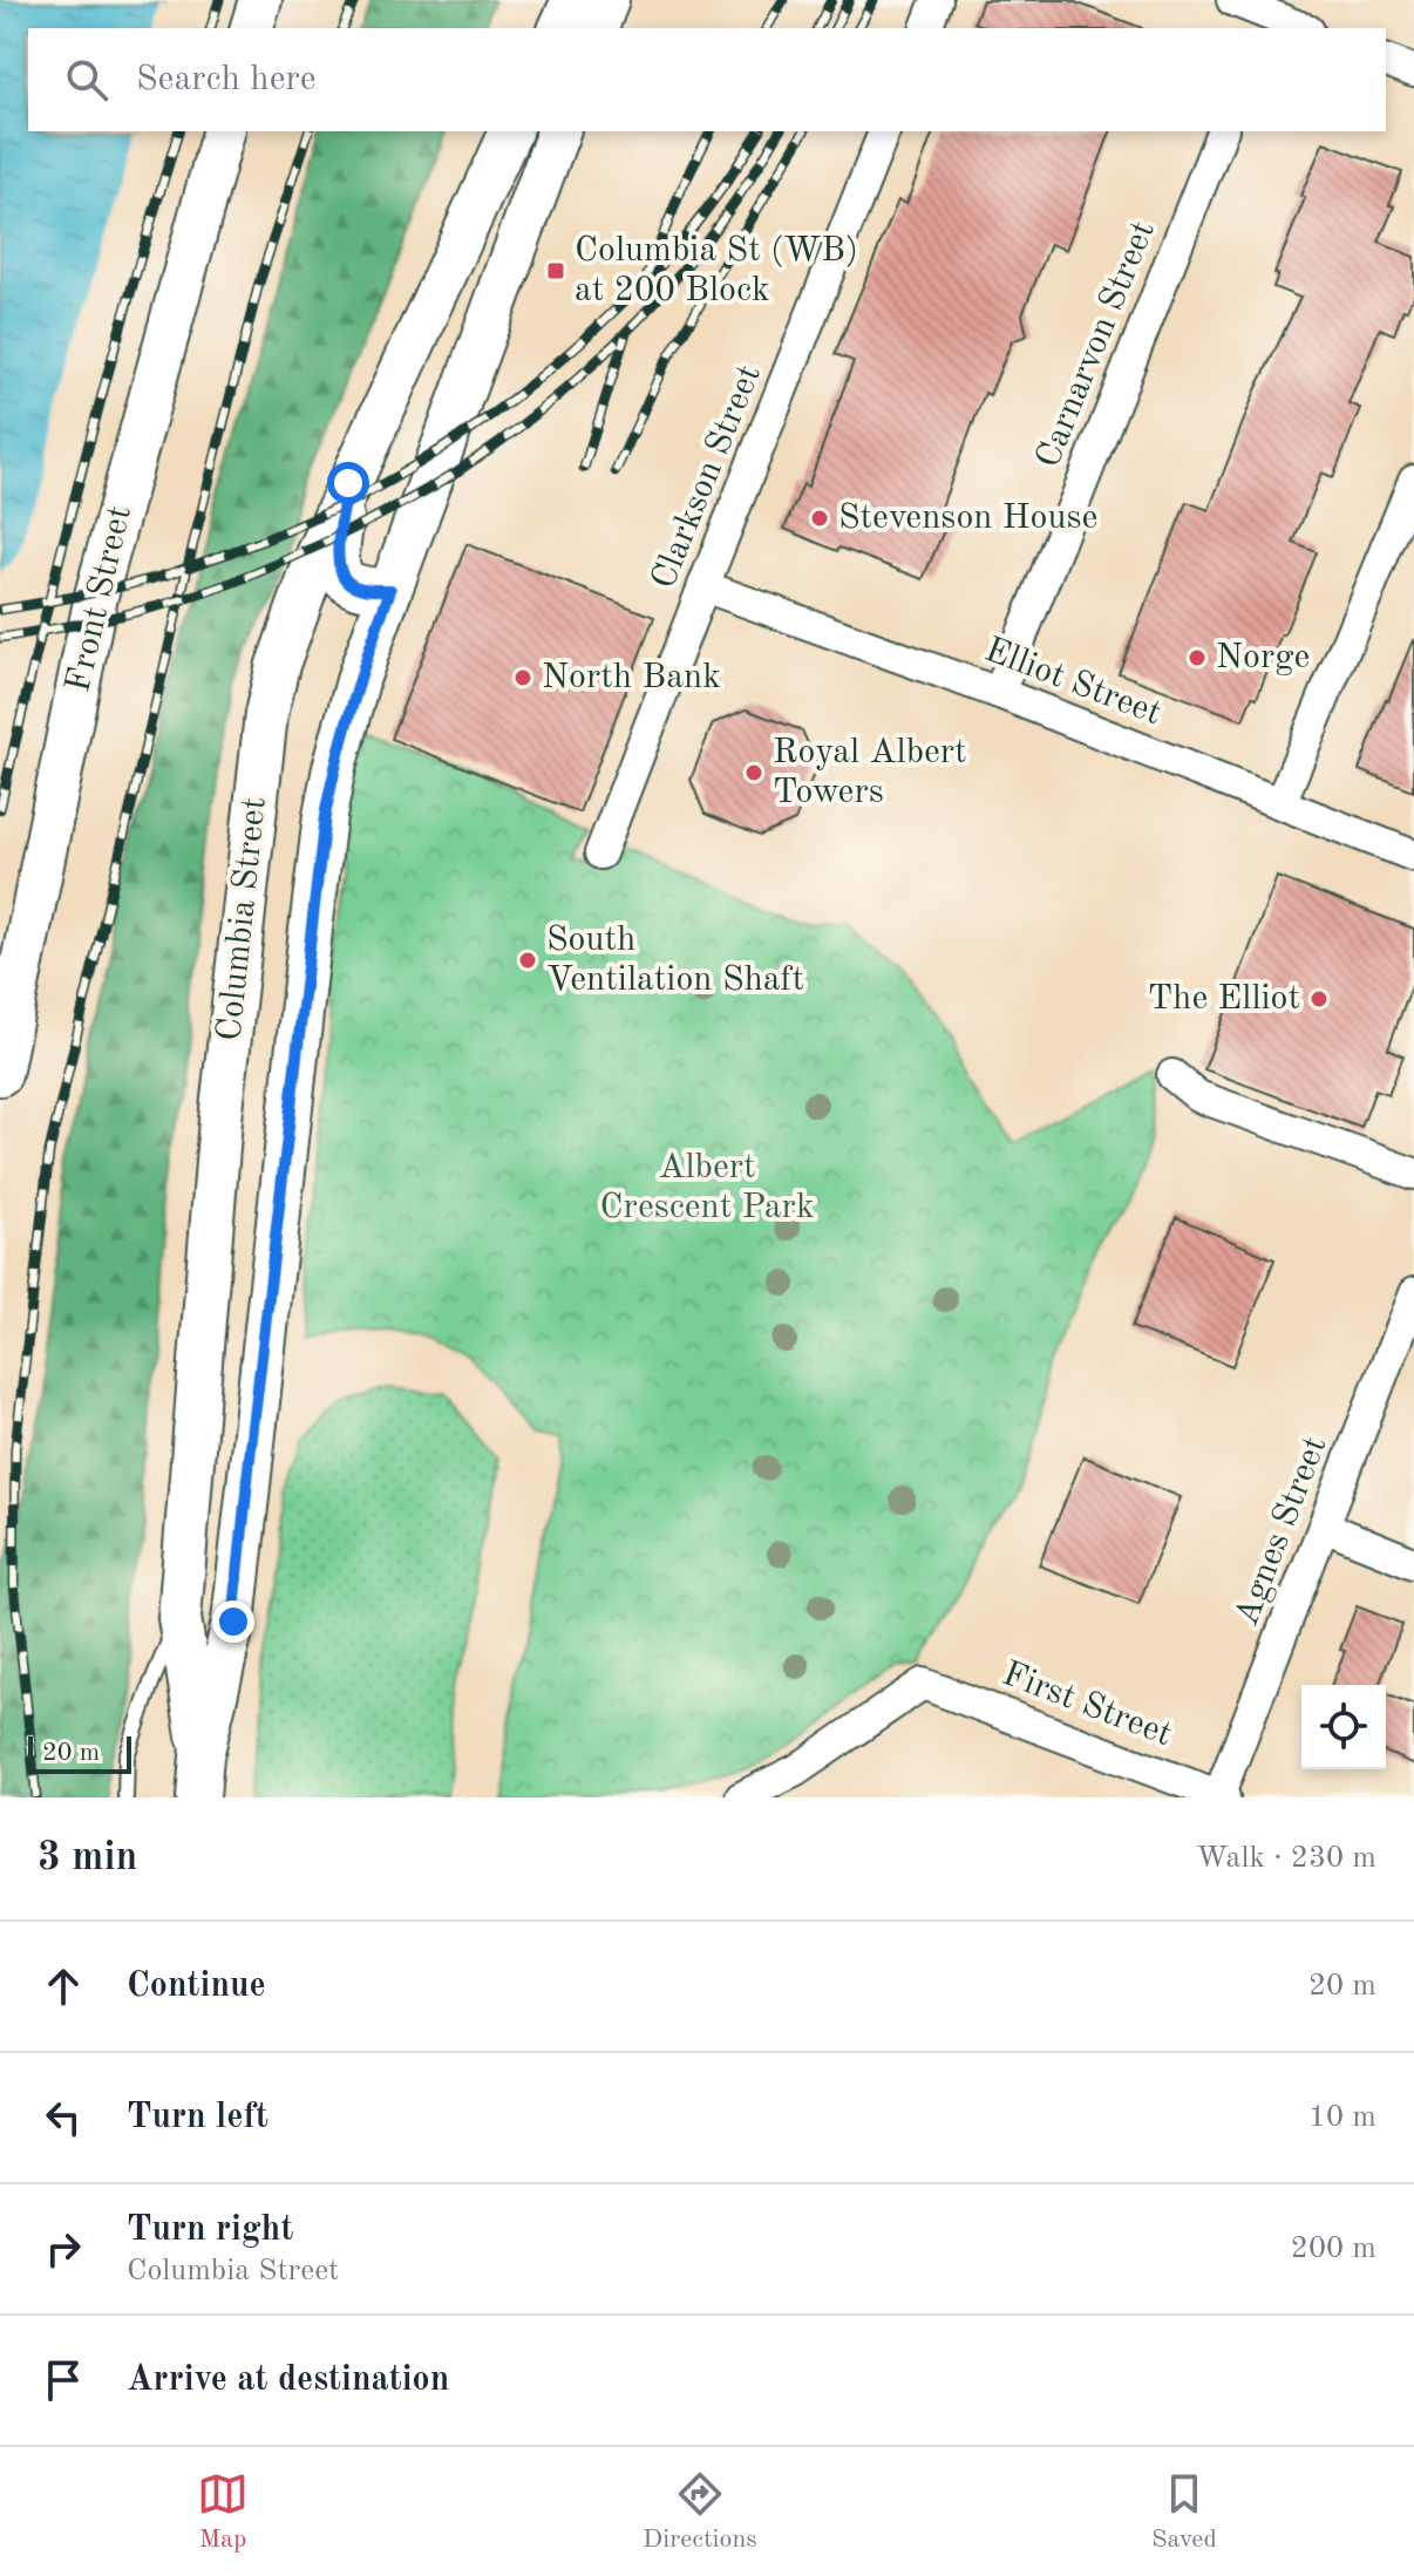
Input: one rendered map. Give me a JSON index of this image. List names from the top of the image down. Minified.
{"streets":{"street":["Carnarvon Street","Clarkson Street","Front Street","Elliot Street","Columbia Street","Agnes Street","First Street"]},"crossings":[["Carnarvon Street","Elliot Street"],["Clarkson Street","Elliot Street"],["Agnes Street","First Street"]],"parks":["Albert Crescent Park"],"places":{"transit":["Columbia St (WB) at 200 Block"],"other":["Stevenson House","Norge","North Bank","Royal Albert Towers","South Ventilation Shaft","The Elliot"]},"scale_bar":"20 m","page":{"search":"Search here","scale":"20 m","heading":["3 min","Walk · 230 m"],"list":[["Continue","20 m"],["Turn left","10 m"],["Turn right","Columbia Street","200 m"],"Arrive at destination"],"nav":["Map","Directions","Saved"]}}
